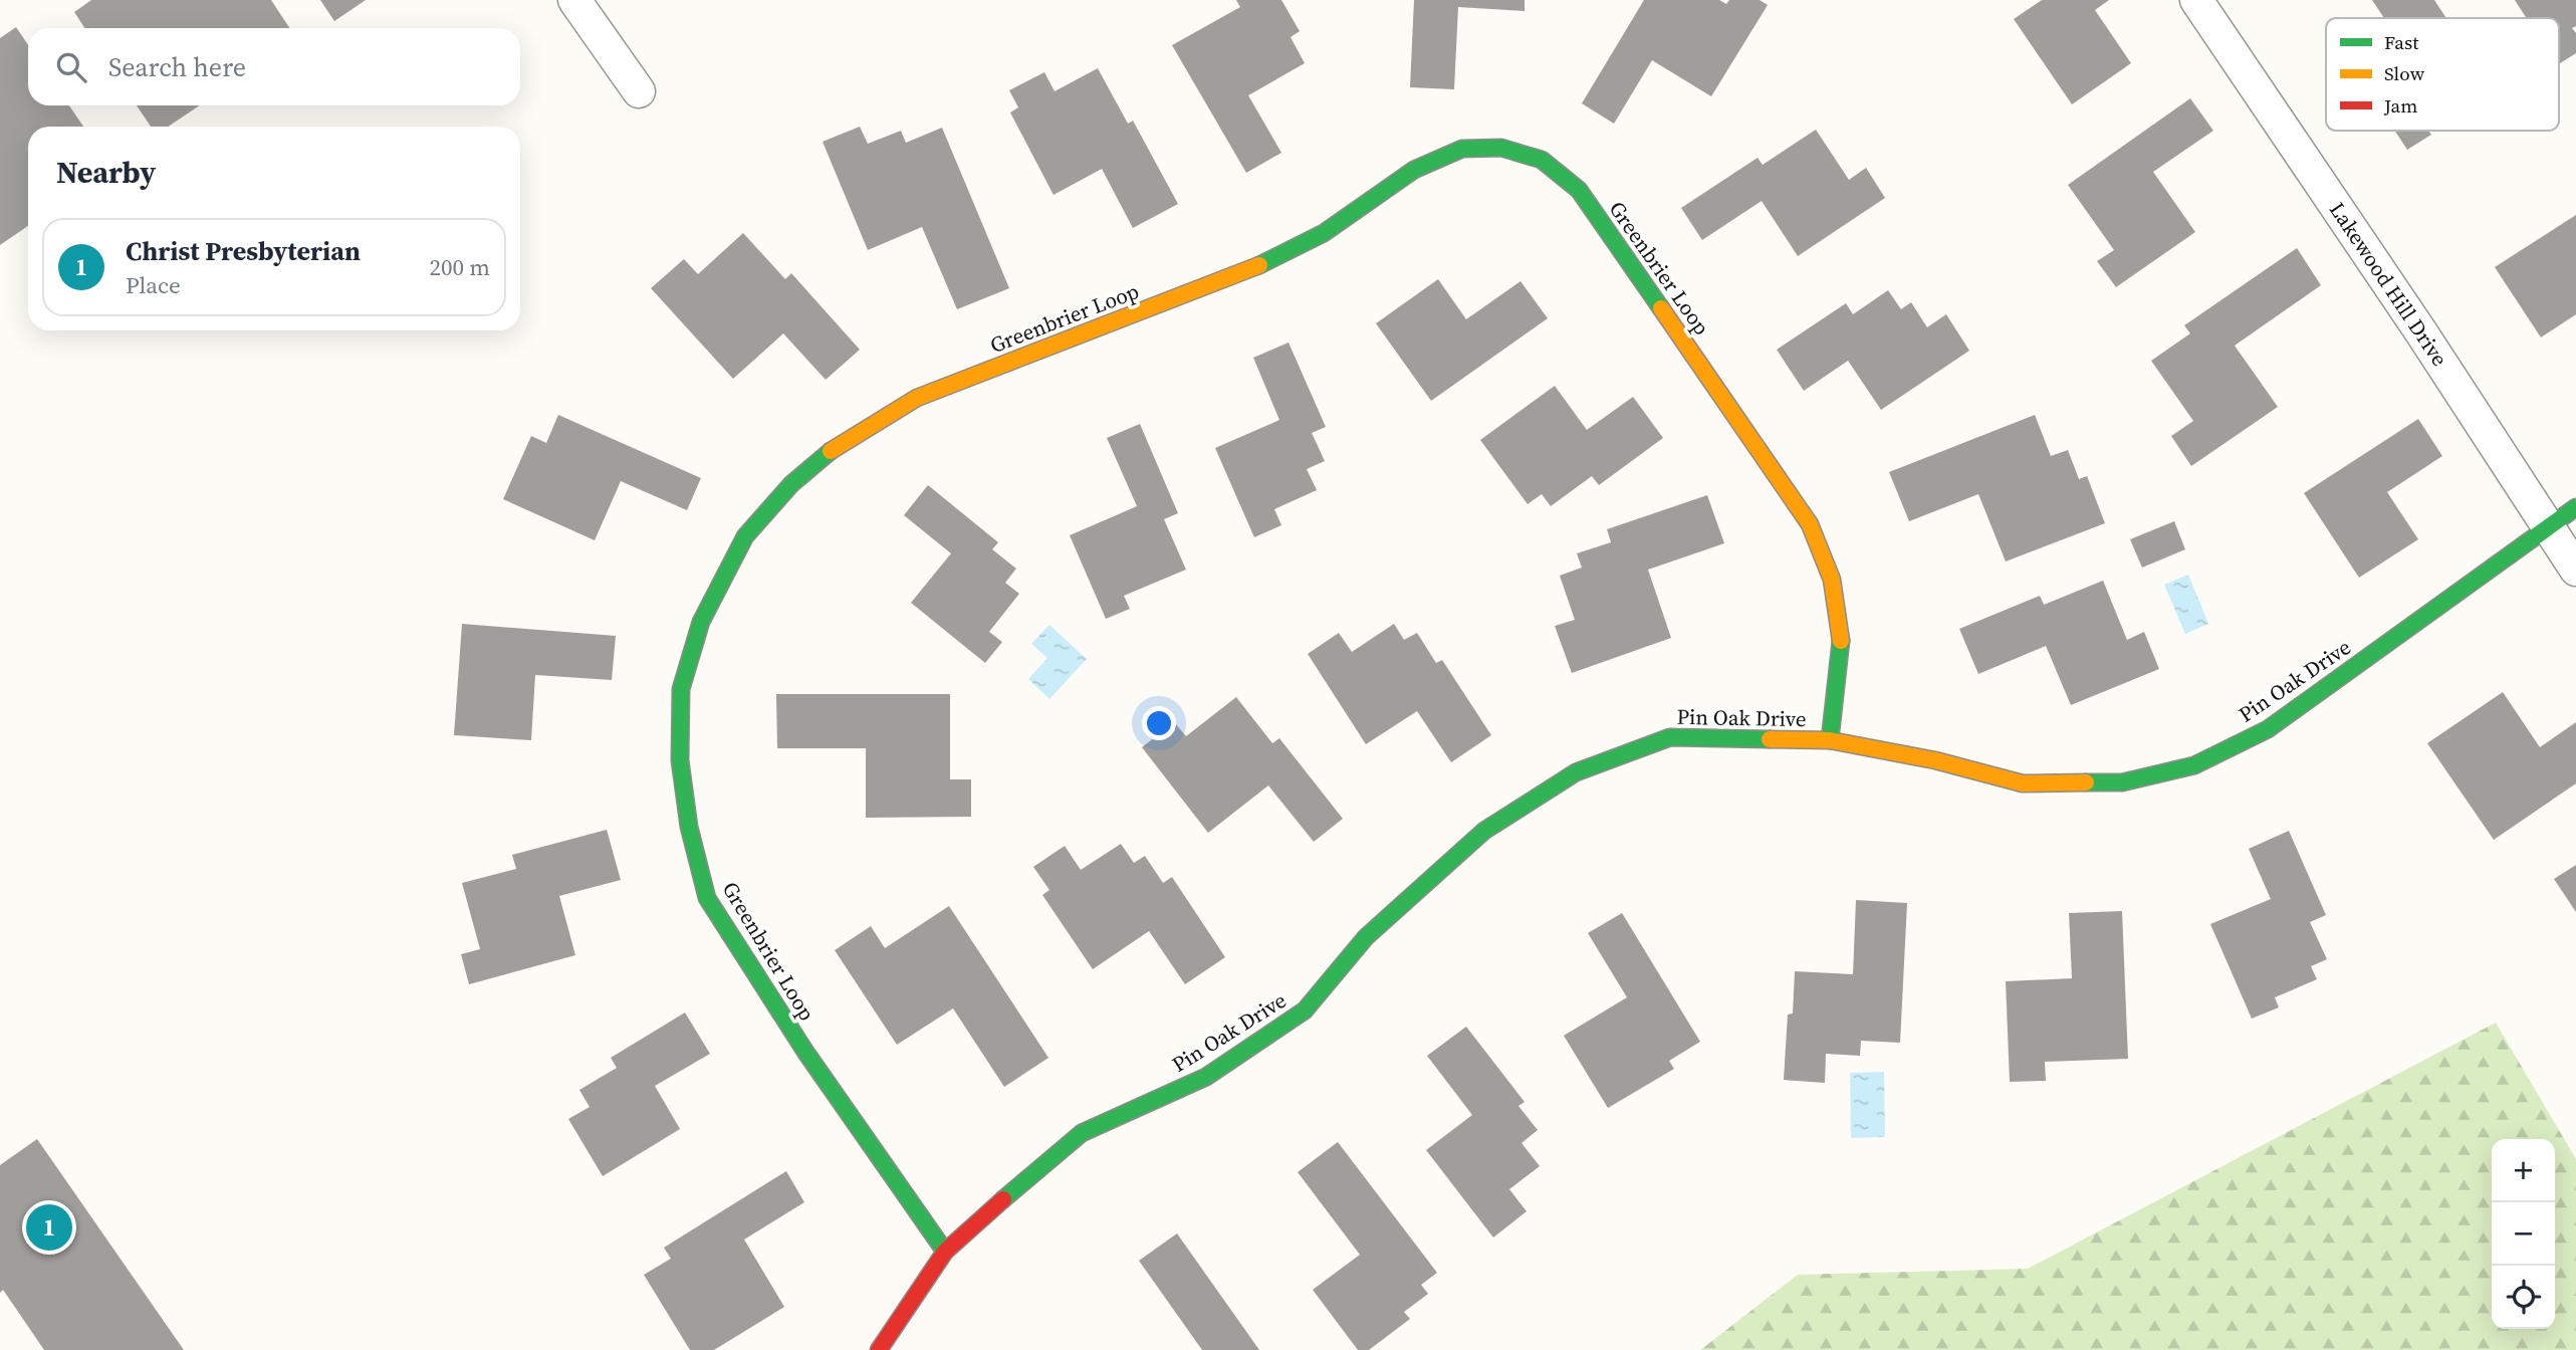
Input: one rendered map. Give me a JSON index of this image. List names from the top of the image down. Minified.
{"streets":{"street":["Greenbrier Loop","Lakewood Hill Drive","Pin Oak Drive"]},"crossings":[["Greenbrier Loop","Pin Oak Drive"],["Lakewood Hill Drive","Pin Oak Drive"]],"legend":["Fast","Slow","Jam"],"page":{"search":"Search here","heading":"Nearby","list":[{"mark":"1","name":"Christ Presbyterian","note":"Place","value":"200 m"}],"map_buttons":["+","−"],"pins":"1"}}
